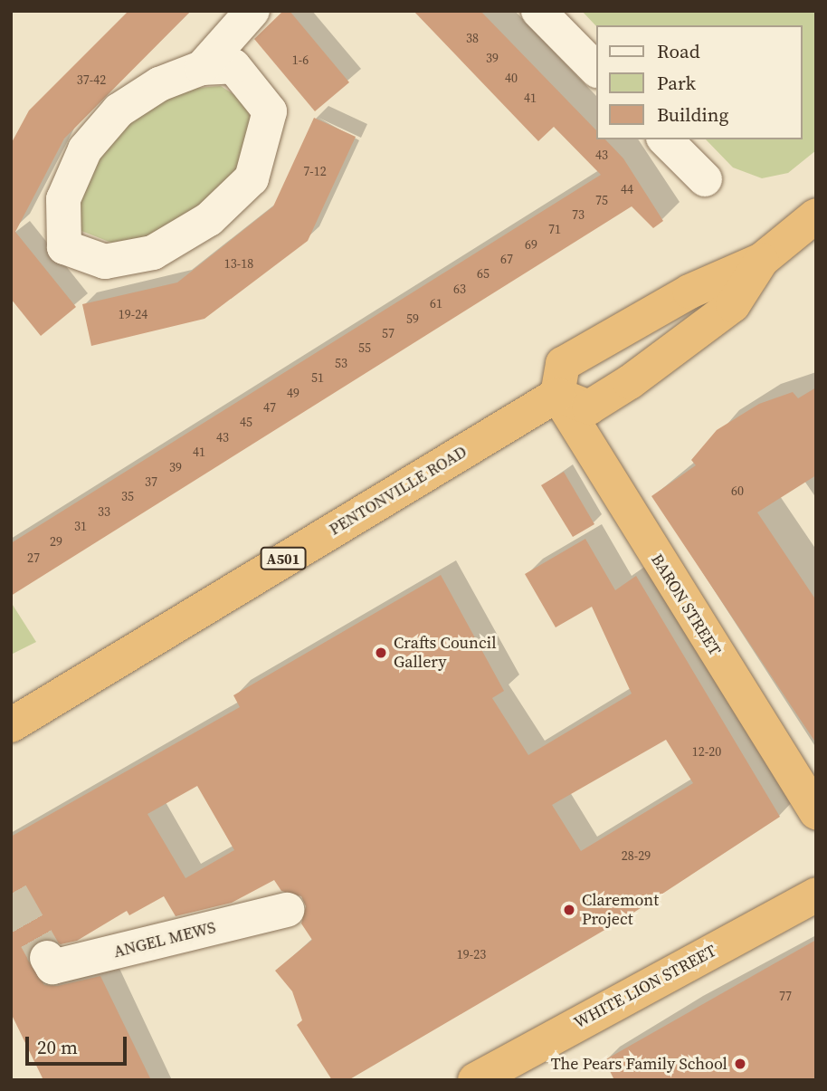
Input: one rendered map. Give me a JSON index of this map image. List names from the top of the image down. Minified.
{"streets":{"highway":["PENTONVILLE ROAD","A501","BARON STREET","WHITE LION STREET"],"street":["ANGEL MEWS"]},"crossings":[["PENTONVILLE ROAD","BARON STREET"]],"places":["Crafts Council Gallery","Claremont Project","The Pears Family School"],"house_numbers":["38","39","1-6","40","37-42","41","43","7-12","44","75","73","71","69","67","13-18","65","63","61","19-24","59","57","55","53","51","49","47","45","43","41","39","37","60","35","33","31","29","27","12-20","28-29","19-23","77"],"legend":["Road","Park","Building"],"scale_bar":"20 m"}
